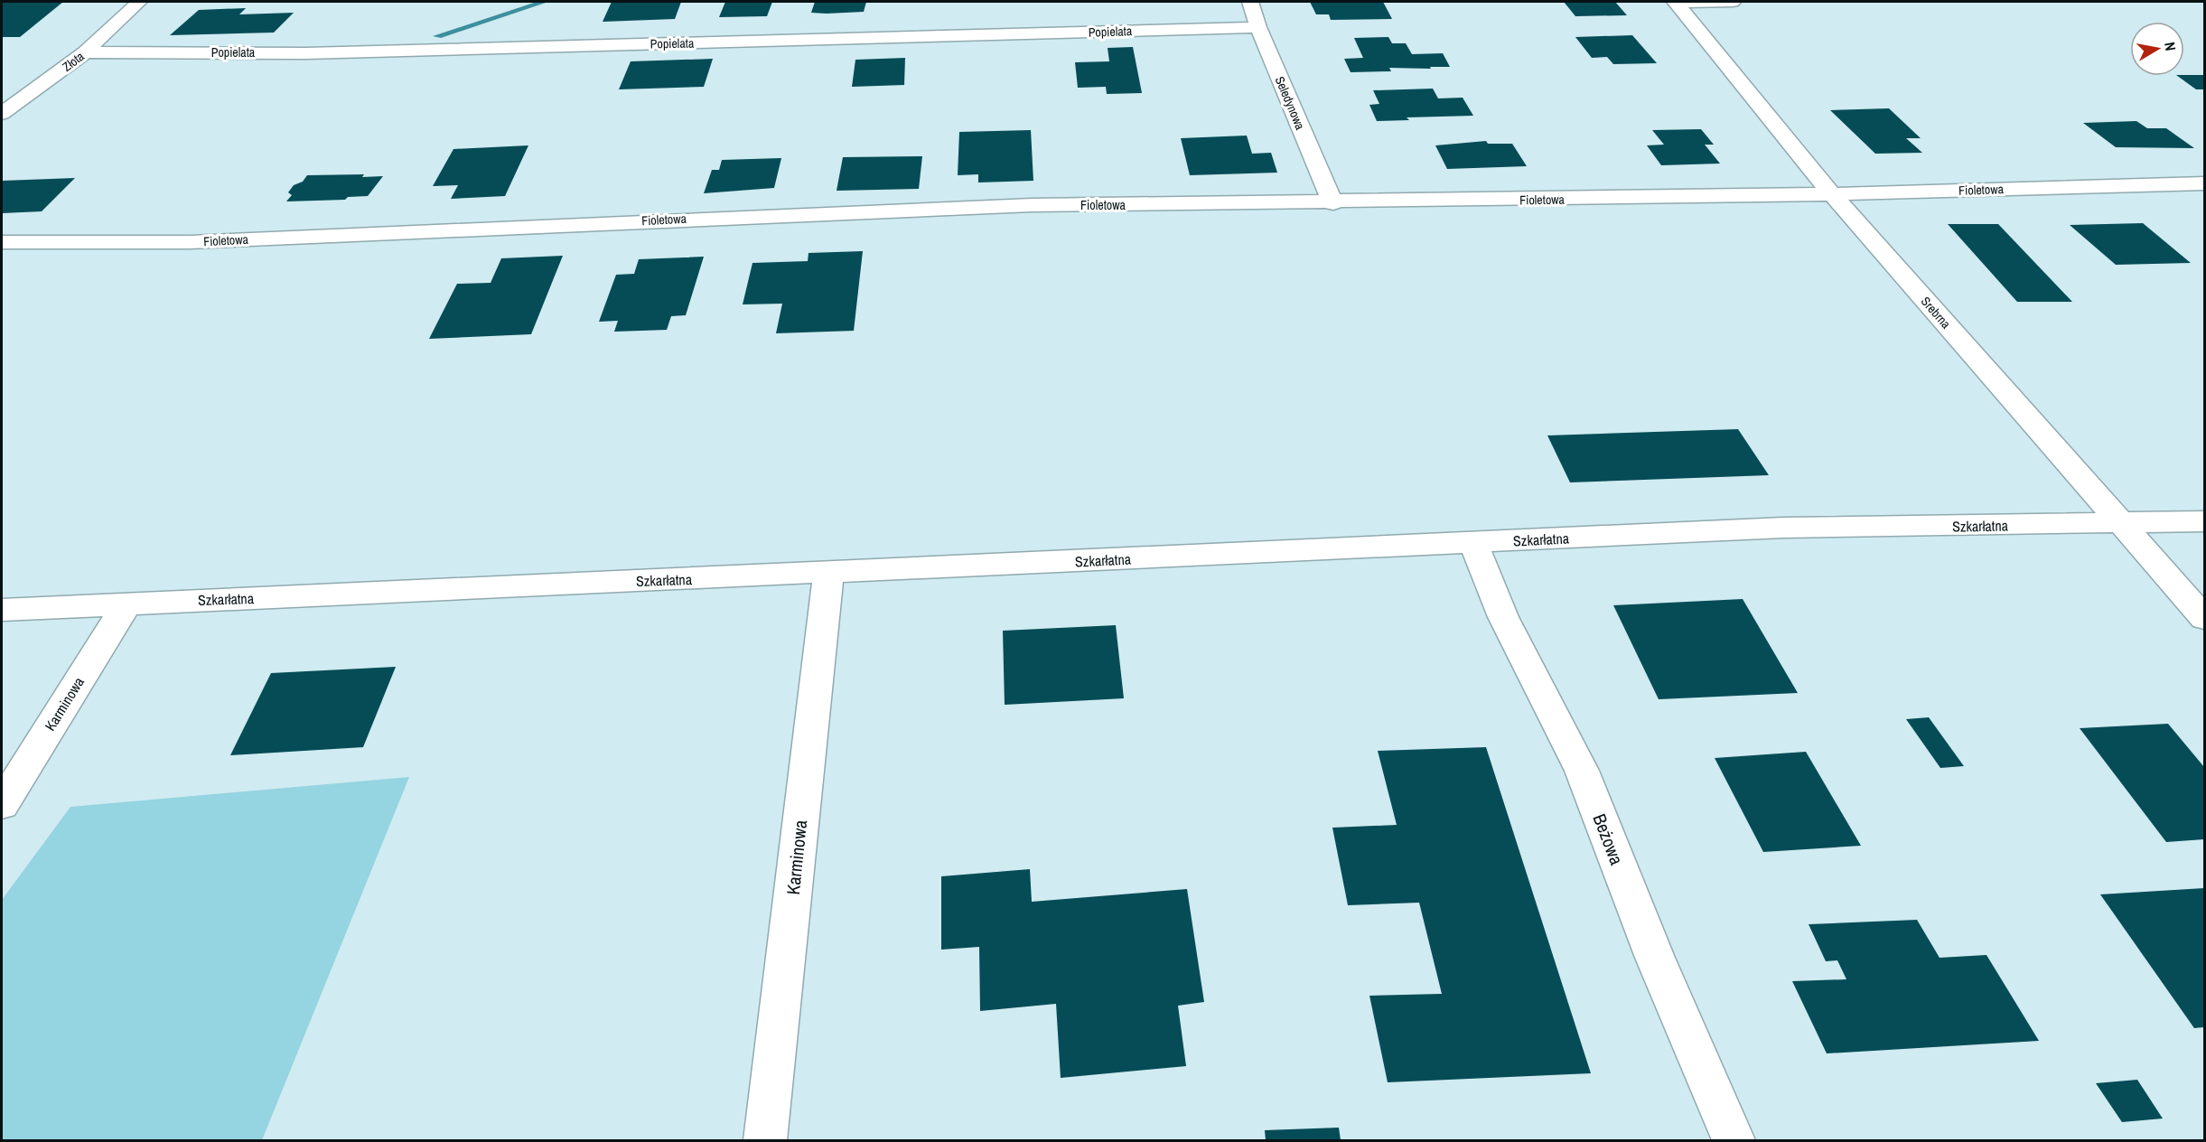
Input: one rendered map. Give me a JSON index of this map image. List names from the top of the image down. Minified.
{"streets":{"street":["Popielata","Złota","Seledynowa","Fioletowa","Srebrna","Szkarłatna","Karminowa","Beżowa"]},"crossings":[["Popielata","Złota"],["Popielata","Seledynowa"],["Seledynowa","Fioletowa"],["Fioletowa","Srebrna"],["Srebrna","Szkarłatna"],["Szkarłatna","Karminowa"],["Szkarłatna","Beżowa"]],"north":"right"}
